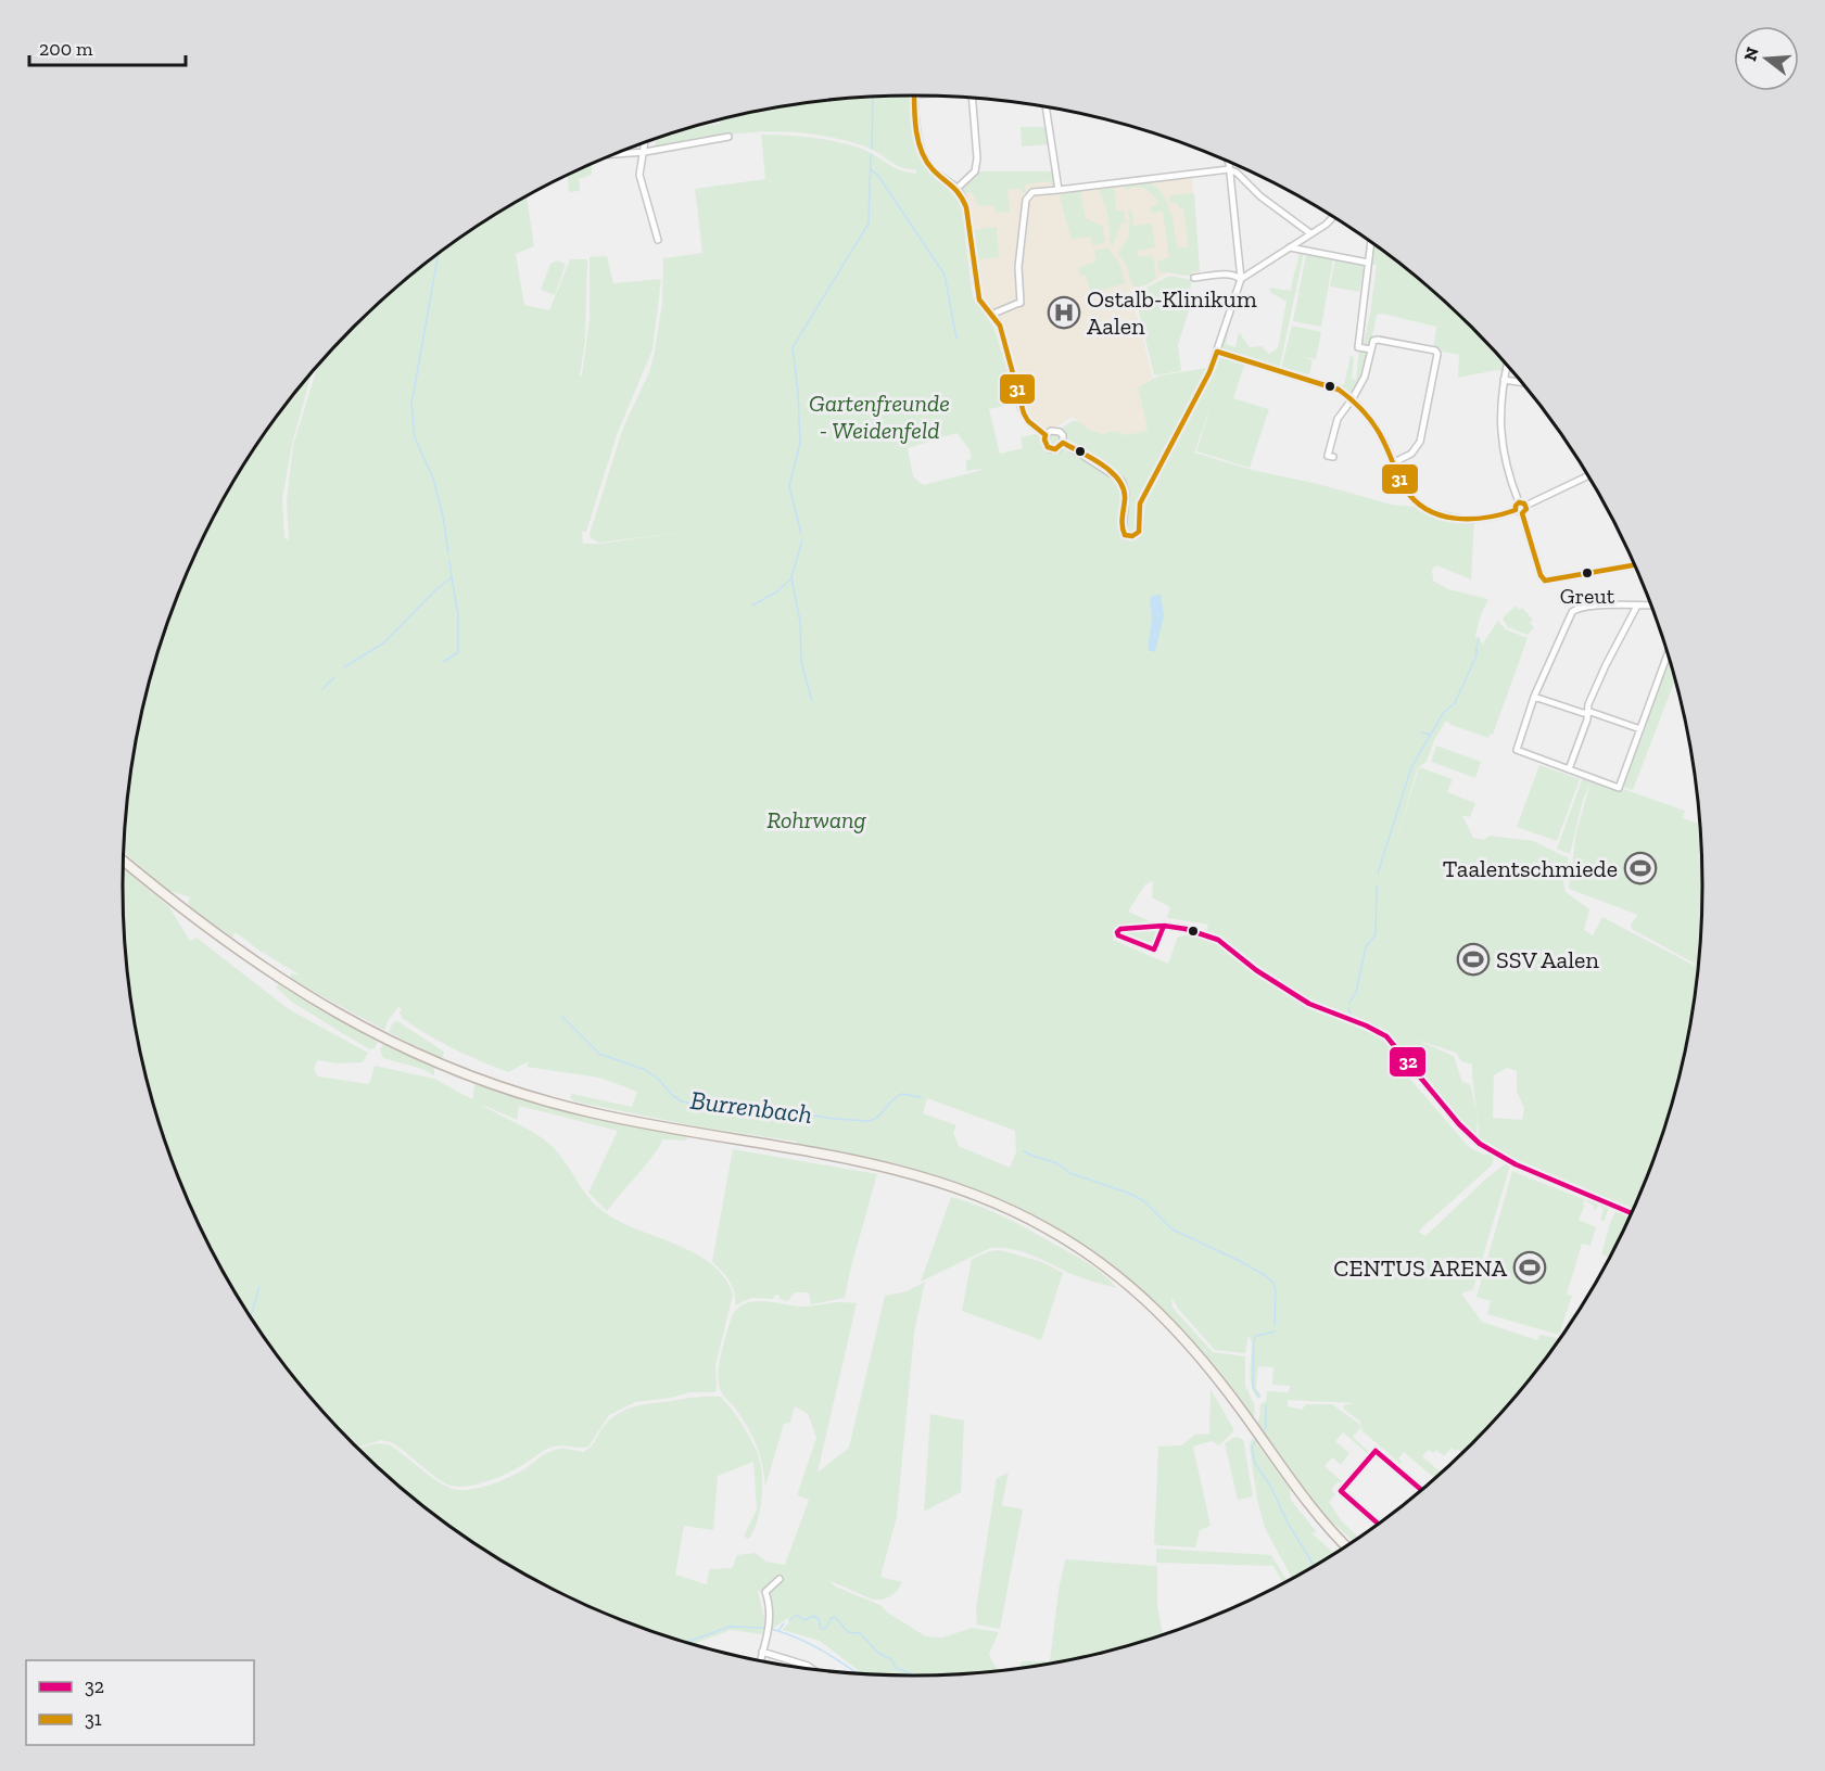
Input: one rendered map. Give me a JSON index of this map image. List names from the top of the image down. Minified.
{"water":["Burrenbach"],"parks":["Gartenfreunde - Weidenfeld","Rohrwang"],"places":{"hospital":["Ostalb-Klinikum Aalen"],"other":["Greut"],"sports":["Taalentschmiede","SSV Aalen","CENTUS ARENA"]},"lines":["transit line 31","transit line 32"],"legend":["32","31"],"scale_bar":"200 m","north":"left"}
